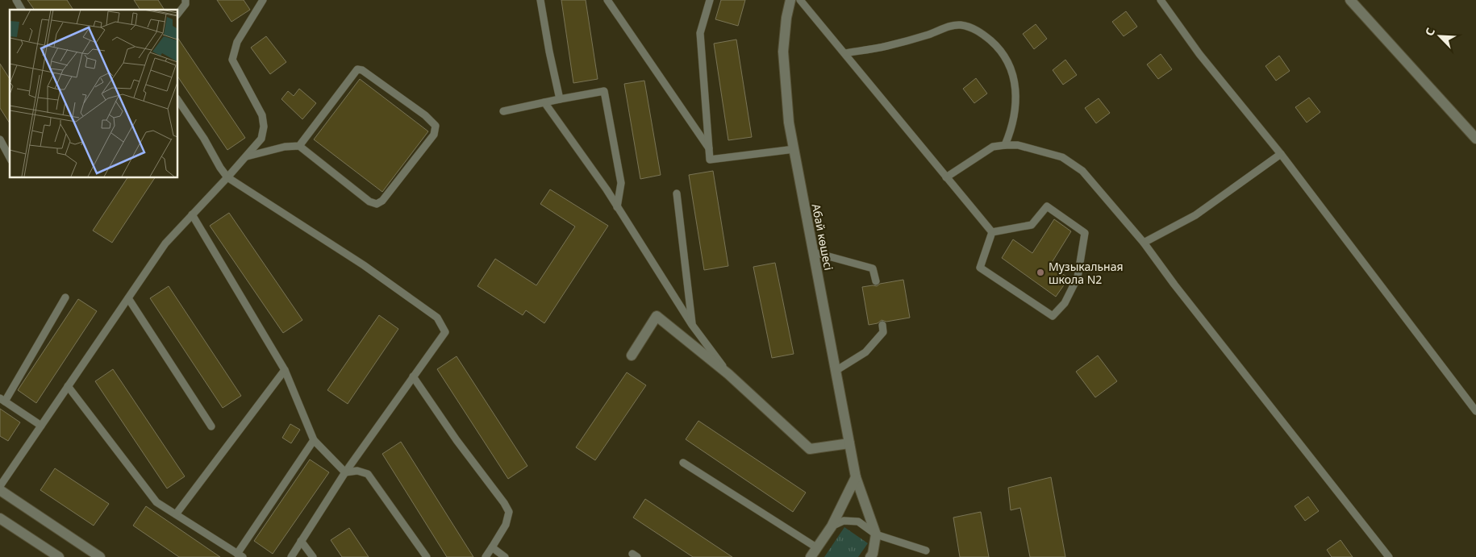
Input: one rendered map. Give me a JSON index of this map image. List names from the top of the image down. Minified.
{"streets":{"street":["Абай көшесі"]},"places":["Музыкальная школа N2"],"north":"top left"}
